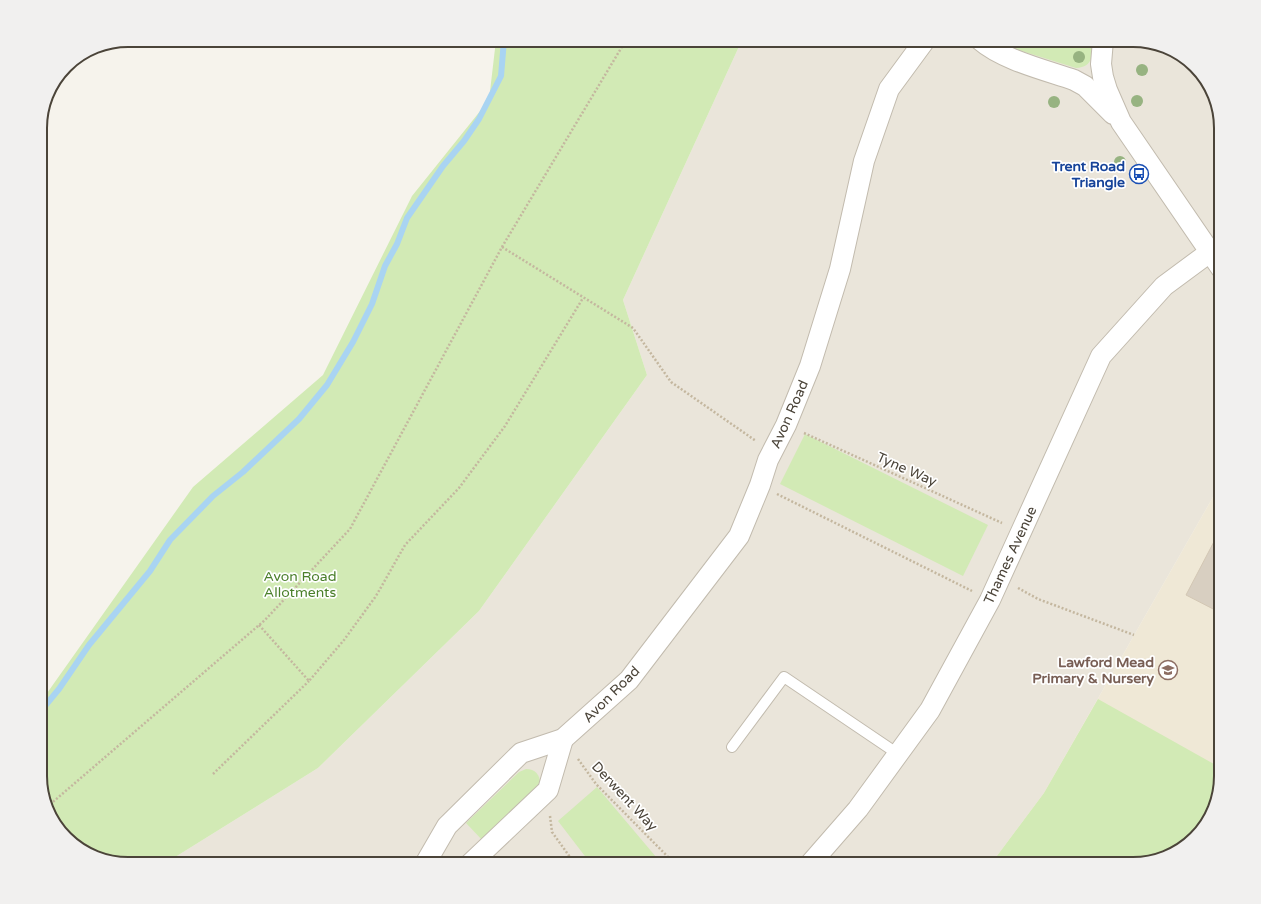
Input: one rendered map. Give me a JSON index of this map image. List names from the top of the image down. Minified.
{"streets":{"street":["Avon Road","Thames Avenue"],"path":["Tyne Way","Derwent Way"]},"crossings":[["Avon Road","Tyne Way"],["Avon Road","Derwent Way"],["Tyne Way","Thames Avenue"]],"parks":["Avon Road Allotments"],"places":{"bus stop":["Trent Road Triangle"],"school or university":["Lawford Mead Primary & Nursery"]}}
